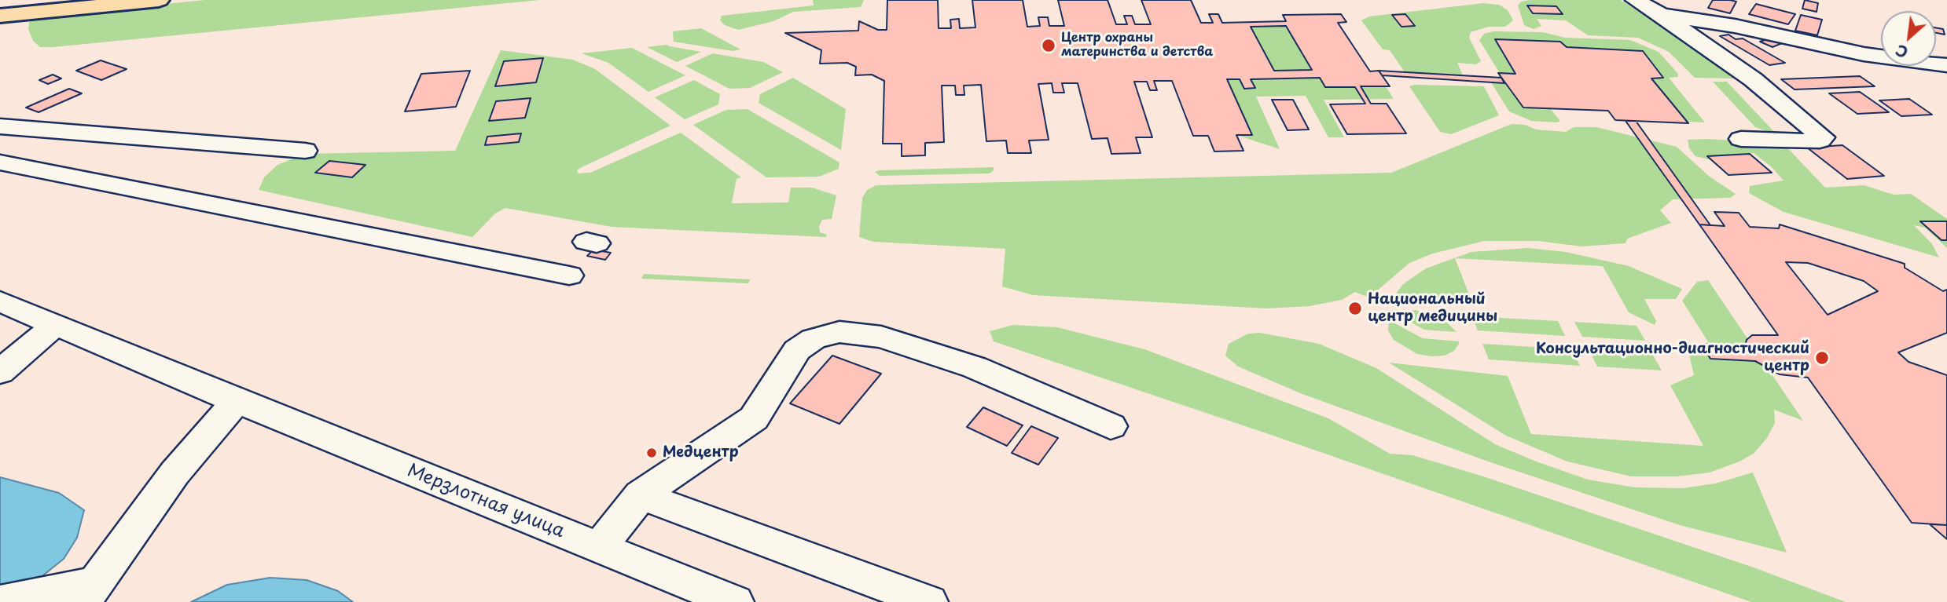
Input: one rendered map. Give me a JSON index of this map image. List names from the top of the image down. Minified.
{"streets":{"street":["Мерзлотная улица"]},"places":["Центр охраны материнства и детства","Национальный центр медицины","Консультационно-диагностический центр","Медцентр"],"north":"bottom left"}
